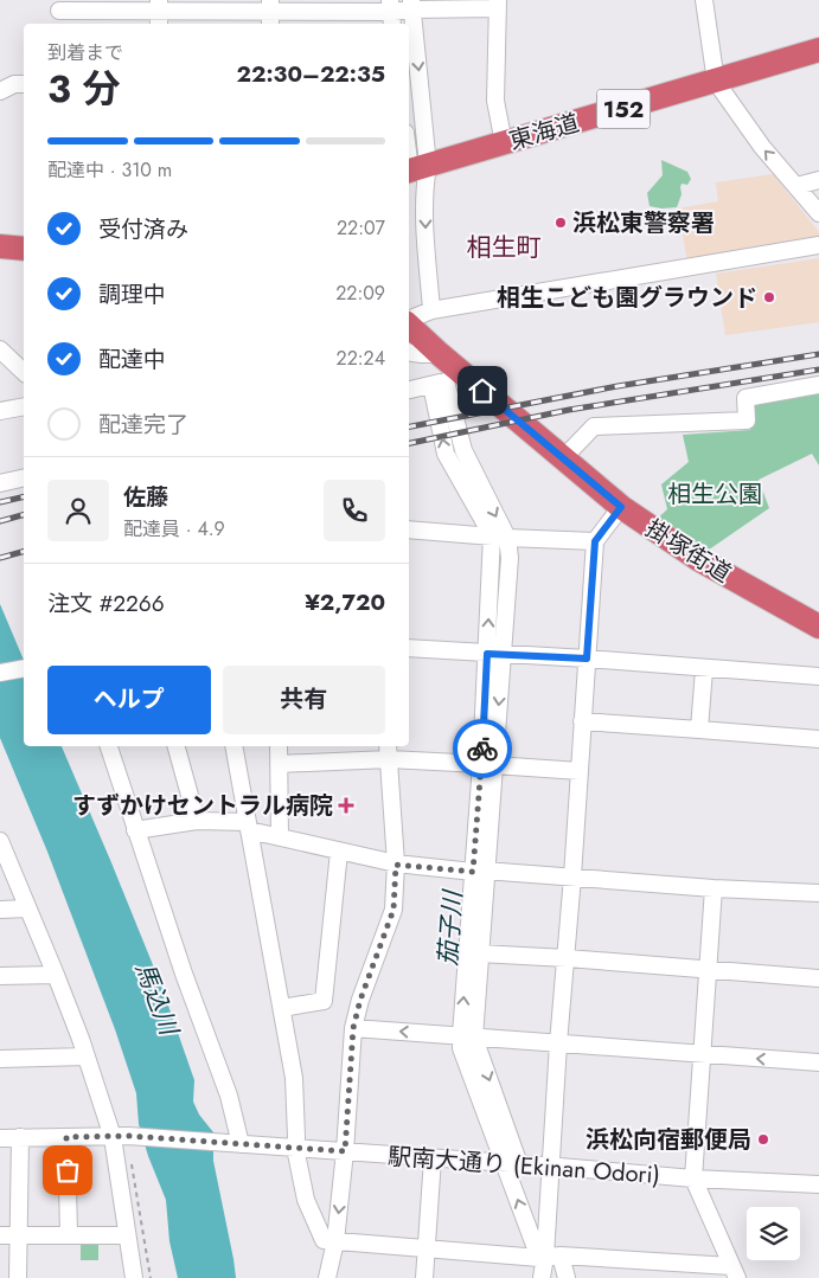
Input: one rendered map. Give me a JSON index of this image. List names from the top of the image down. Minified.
{"streets":{"highway":["152","東海道","掛塚街道"],"street":["駅南大通り (Ekinan Odori)"]},"districts":["相生町"],"water":["茄子川","馬込川"],"parks":["相生公園"],"places":{"other":["浜松東警察署","相生こども園グラウンド","浜松向宿郵便局"],"health":["すずかけセントラル病院"]},"page":{"heading":["3 分","到着まで","22:30–22:35"],"panel":["佐藤","配達員 · 4.9","注文 #2266","¥2,720"],"bar":"配達中 · 310 m","list":[["受付済み","22:07"],["調理中","22:09"],["配達中","22:24"],"配達完了"],"buttons":["ヘルプ","共有"]}}
